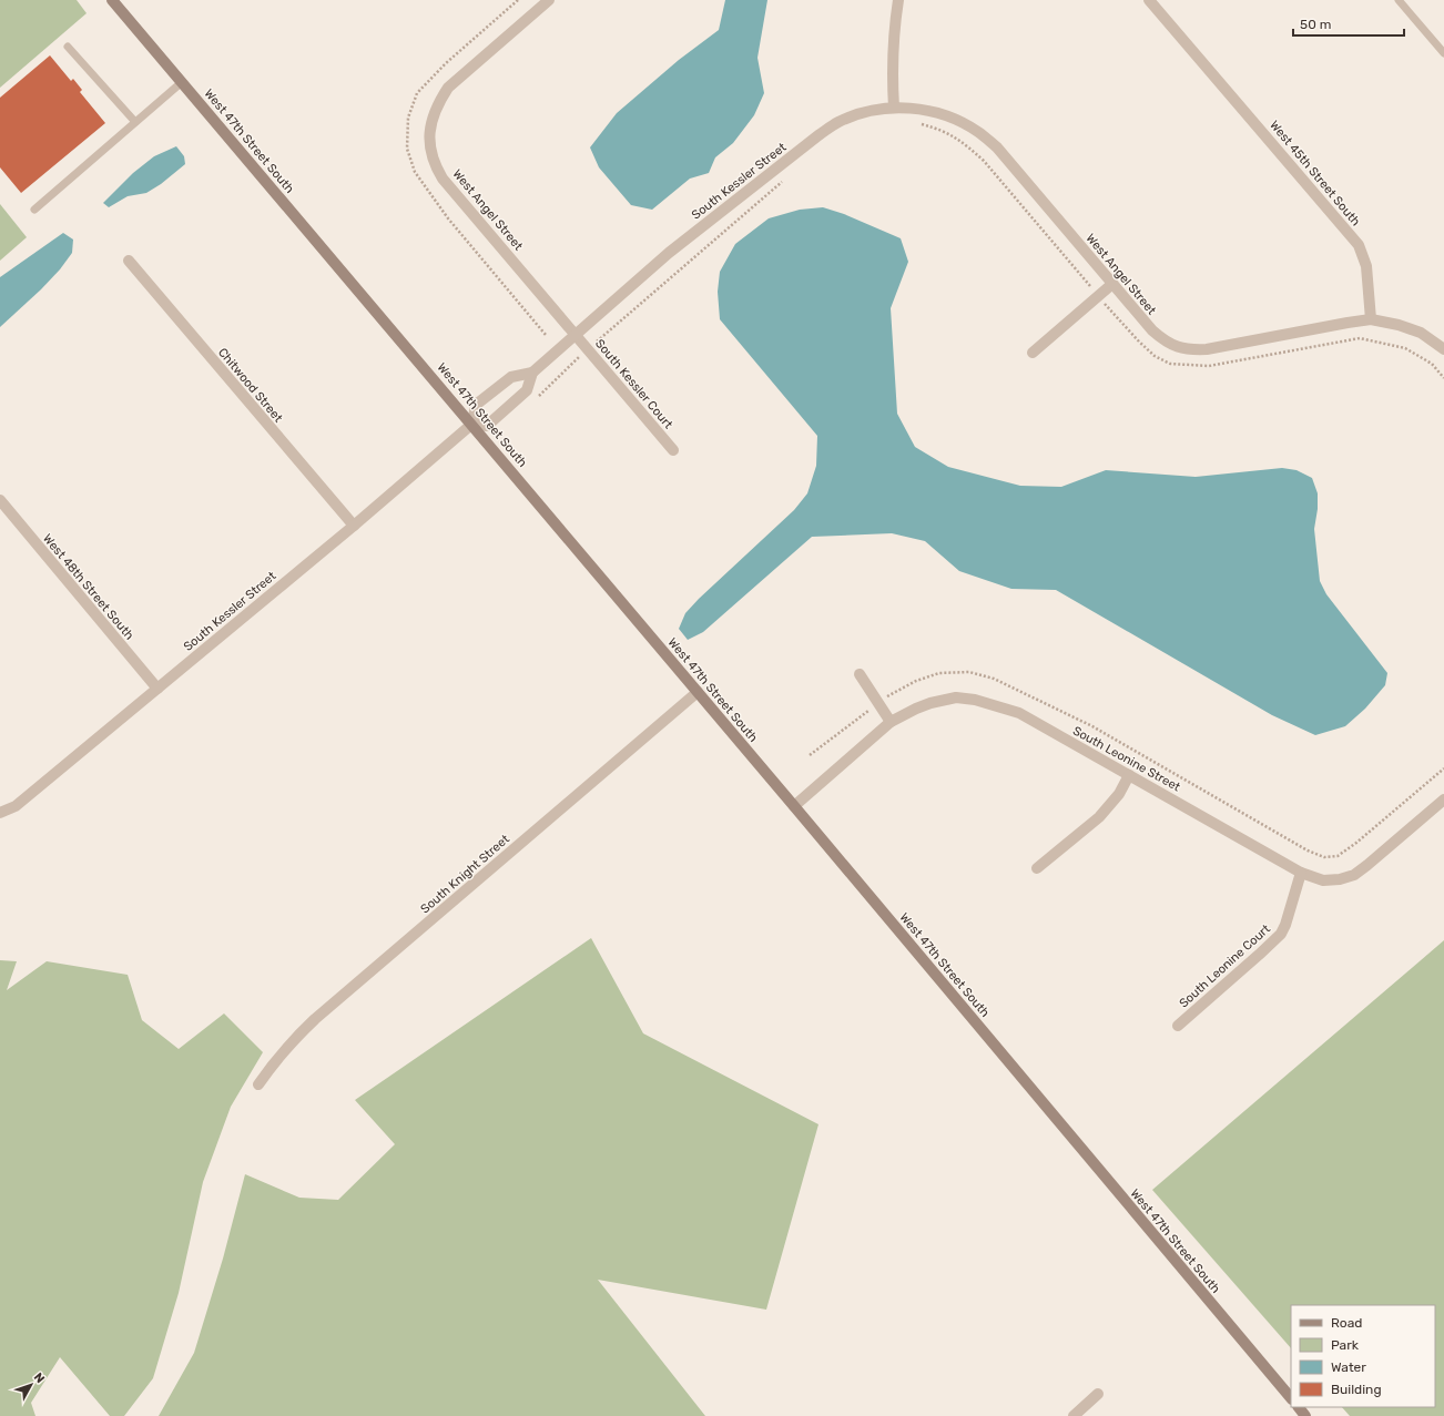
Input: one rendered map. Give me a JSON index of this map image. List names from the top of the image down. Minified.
{"streets":{"street":["West 47th Street South","West 45th Street South","South Kessler Street","West Angel Street","South Kessler Court","Chitwood Street","West 48th Street South","South Leonine Street","South Knight Street","South Leonine Court"]},"crossings":[["West 47th Street South","South Kessler Street"],["West 47th Street South","South Leonine Street"],["West 47th Street South","South Knight Street"],["West 45th Street South","West Angel Street"],["South Kessler Street","West Angel Street"],["South Kessler Street","South Kessler Court"],["South Kessler Street","Chitwood Street"],["South Kessler Street","West 48th Street South"],["West Angel Street","South Kessler Court"],["South Leonine Street","South Leonine Court"]],"legend":["Road","Park","Water","Building"],"scale_bar":"50 m","north":"top right"}
